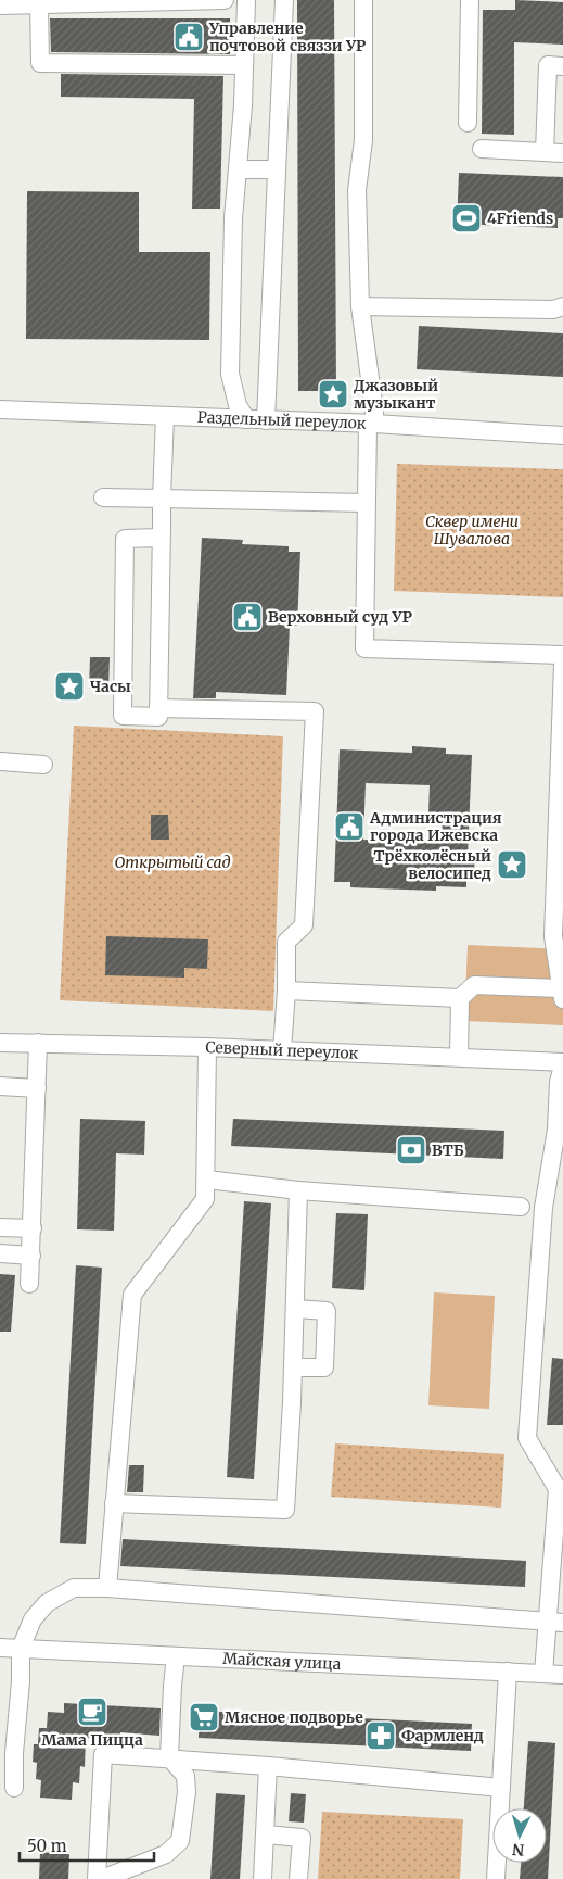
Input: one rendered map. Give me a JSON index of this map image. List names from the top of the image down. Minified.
{"streets":{"street":["Раздельный переулок","Северный переулок","Майская улица"]},"parks":["Сквер имени Шувалова","Открытый сад"],"places":{"public building":["Управление почтовой связзи УР","Верховный суд УР","Администрация города Ижевска"],"sports":["4Friends"],"place":["Джазовый музыкант","Часы","Трёхколёсный велосипед"],"bank":["ВТБ"],"cafe":["Мама Пицца"],"supermarket":["Мясное подворье"],"pharmacy":["Фармленд"]},"scale_bar":"50 m","north":"bottom"}
